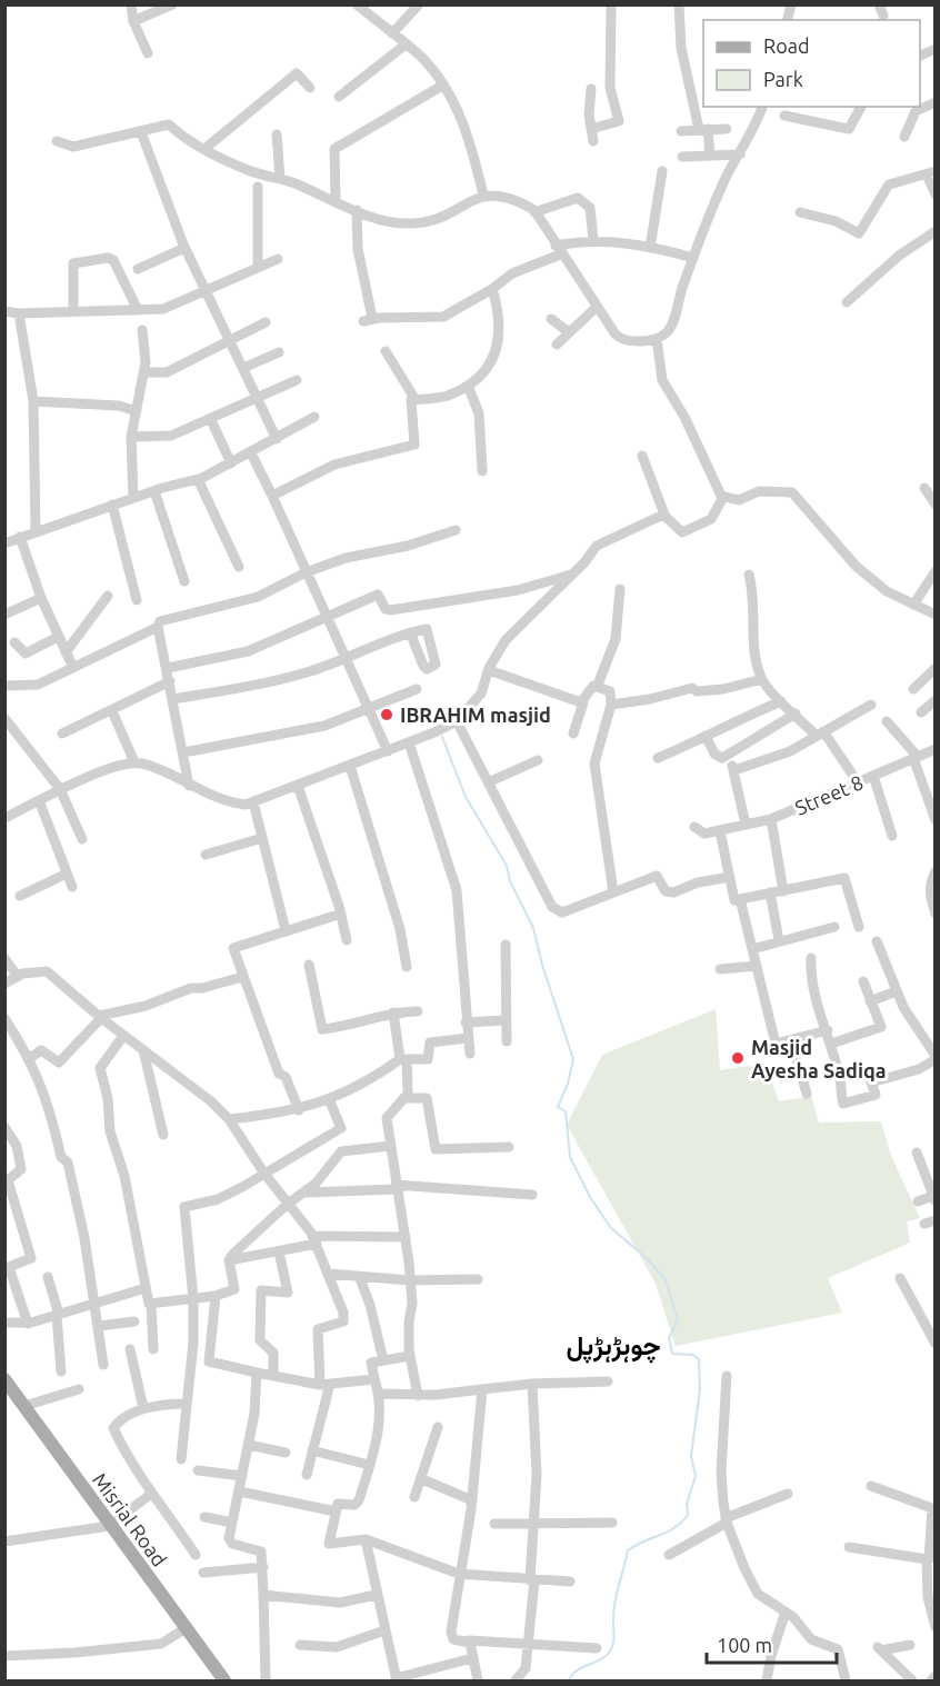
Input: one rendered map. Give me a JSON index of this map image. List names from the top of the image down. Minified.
{"streets":{"main road":["Misrial Road"],"street":["Street 8"]},"districts":["چوہڑہڑپل"],"places":["IBRAHIM masjid","Masjid Ayesha Sadiqa"],"legend":["Road","Park"],"scale_bar":"100 m"}
